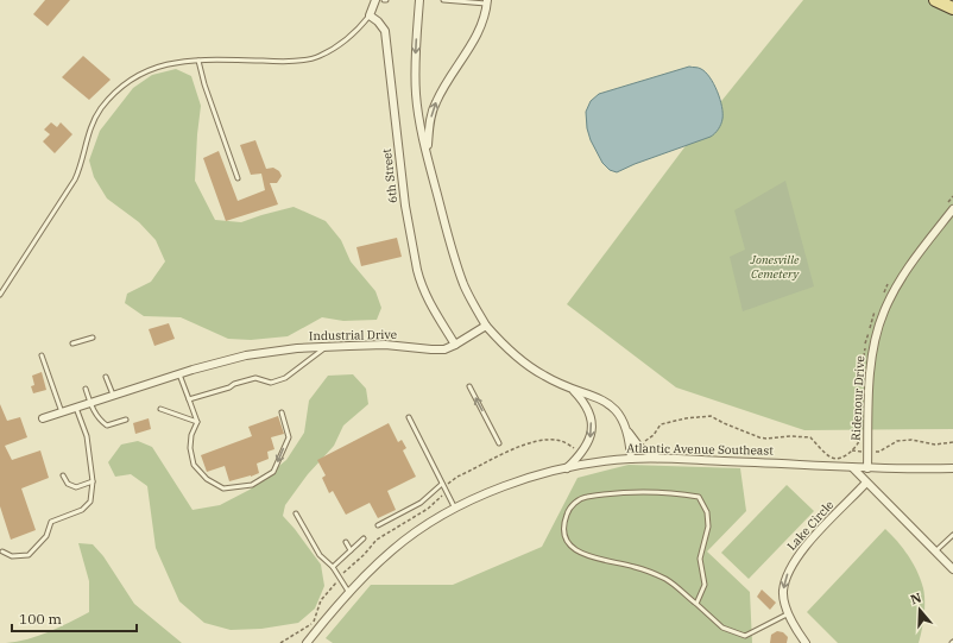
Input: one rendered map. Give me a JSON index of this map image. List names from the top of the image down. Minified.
{"streets":{"street":["6th Street","Industrial Drive","Ridenour Drive","Atlantic Avenue Southeast","Lake Circle"]},"crossings":[["6th Street","Industrial Drive"],["Ridenour Drive","Atlantic Avenue Southeast"]],"one_way":["Lake Circle"],"parks":["Jonesville Cemetery"],"scale_bar":"100 m","north":"top"}
